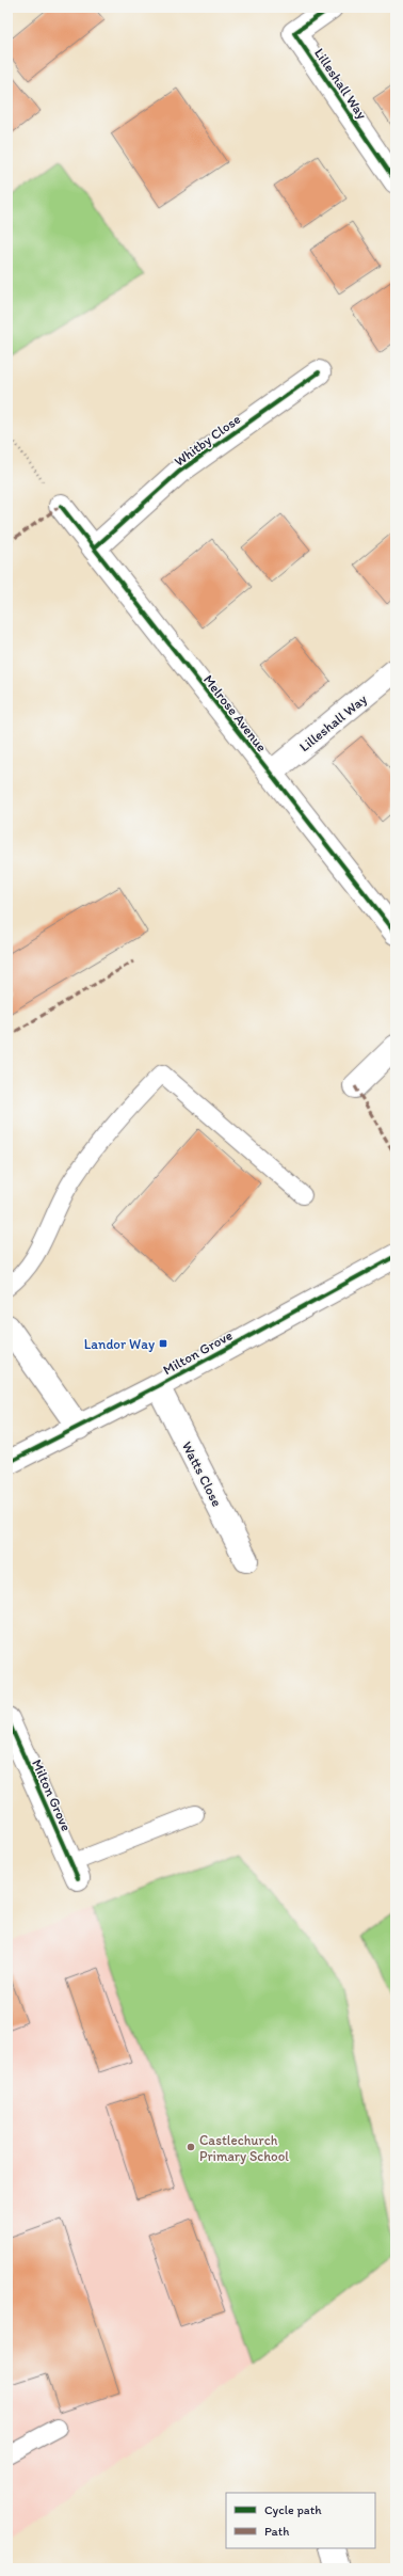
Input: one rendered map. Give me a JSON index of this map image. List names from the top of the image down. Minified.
{"streets":{"street":["Lilleshall Way","Whitby Close","Melrose Avenue","Milton Grove","Watts Close"]},"crossings":[["Lilleshall Way","Melrose Avenue"],["Whitby Close","Melrose Avenue"],["Milton Grove","Watts Close"]],"places":{"transit":["Landor Way"],"other":["Castlechurch Primary School"]},"legend":["Cycle path","Path"]}
